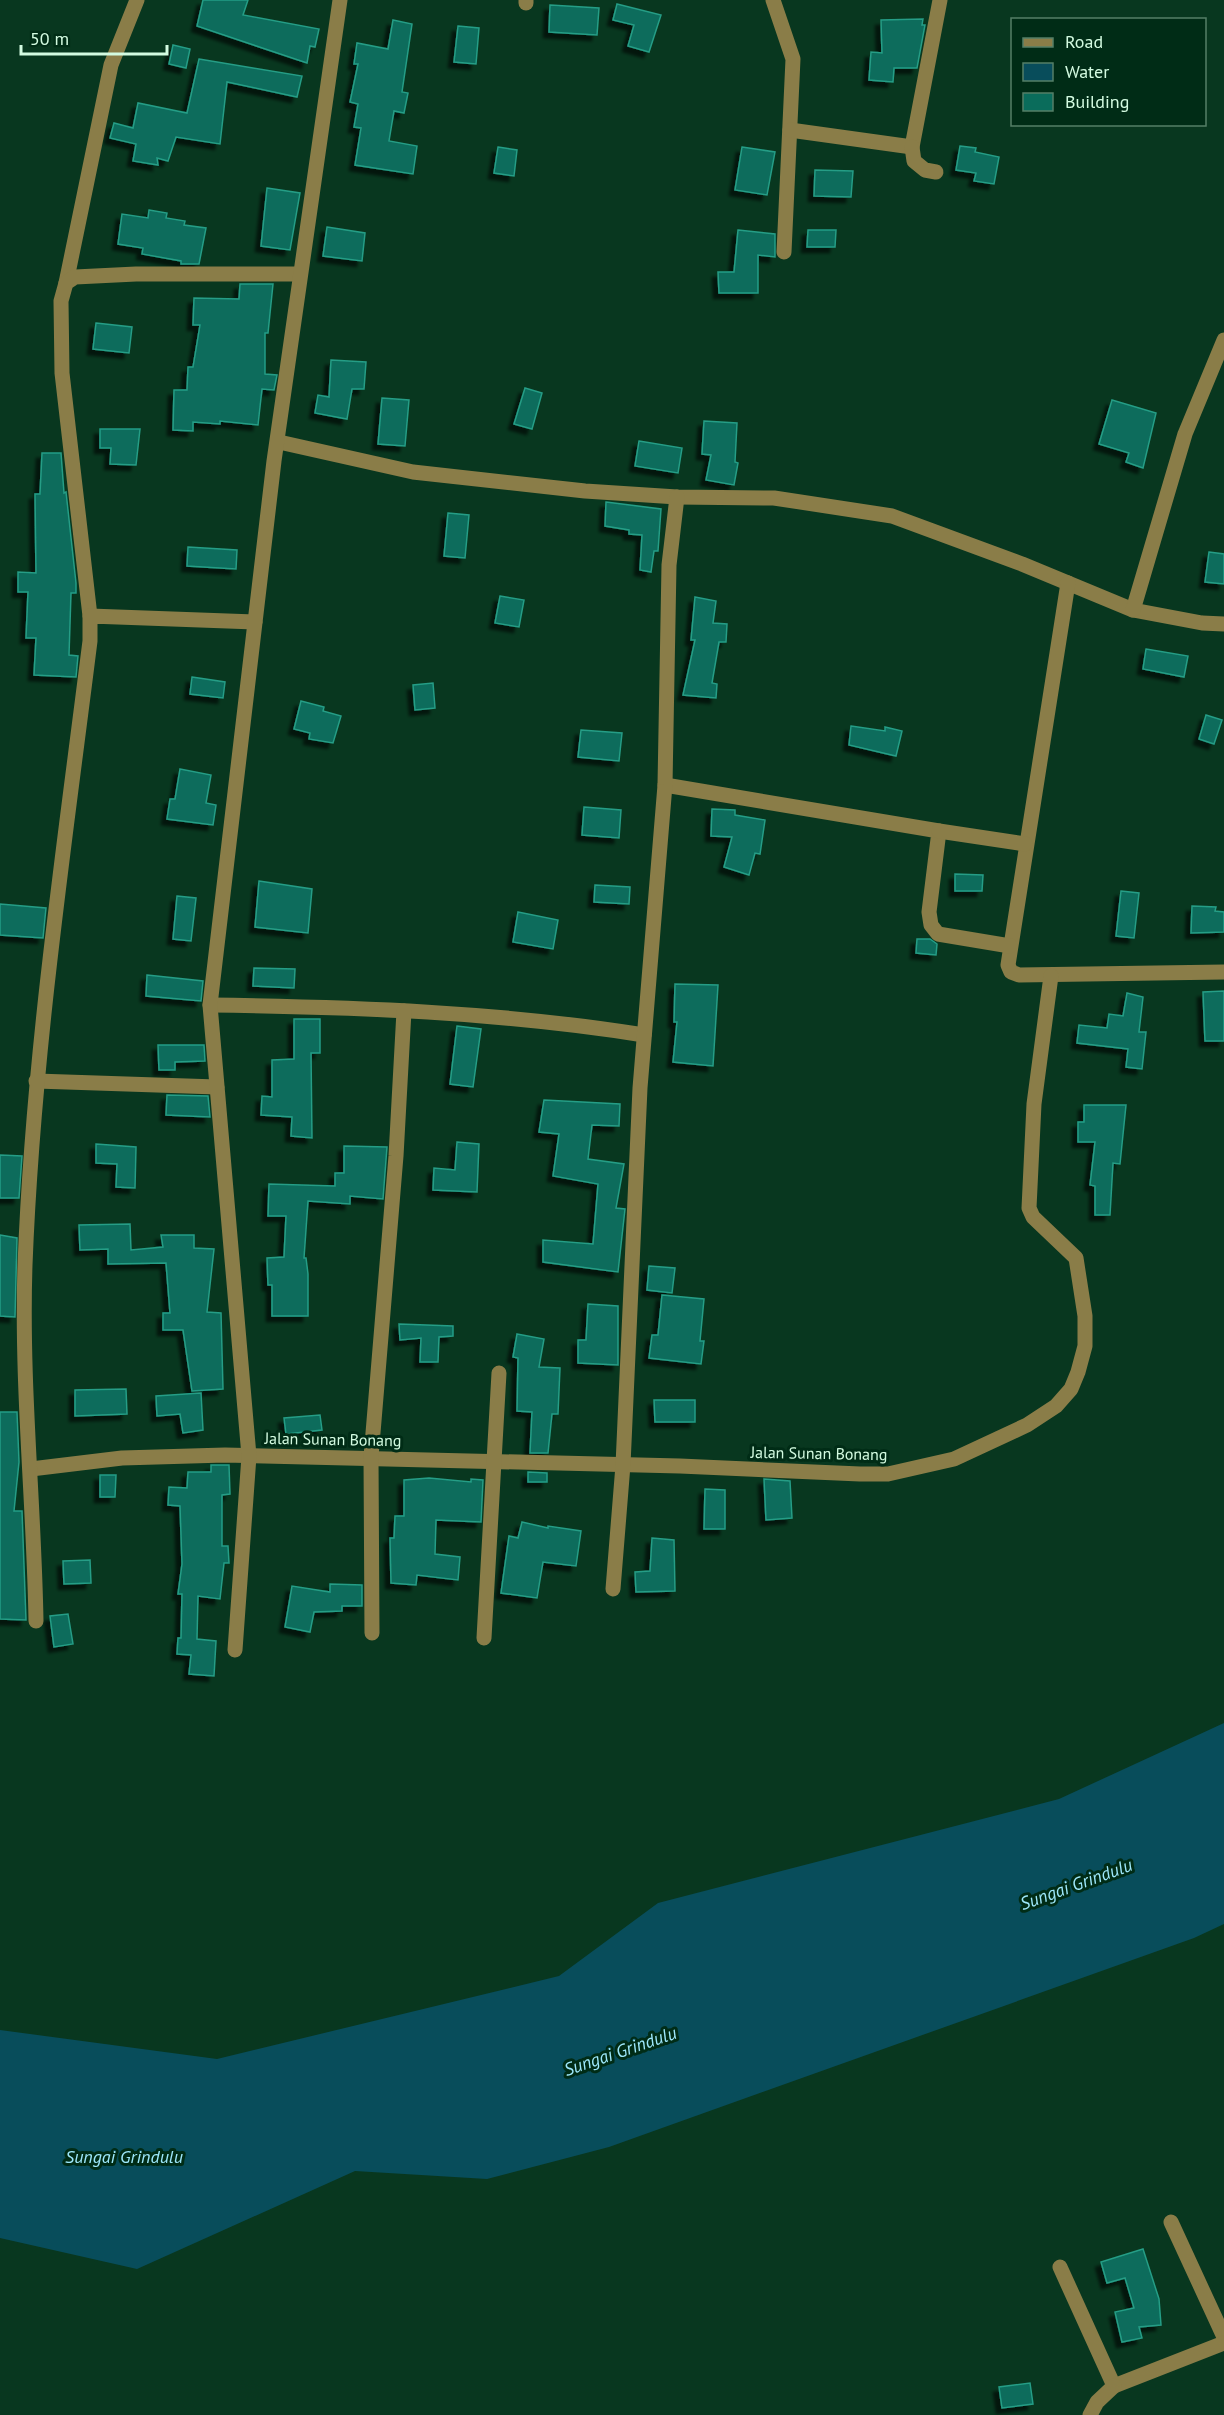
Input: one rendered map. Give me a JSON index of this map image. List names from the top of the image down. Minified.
{"streets":{"street":["Jalan Sunan Bonang"]},"water":["Sungai Grindulu"],"legend":["Road","Water","Building"],"scale_bar":"50 m"}
